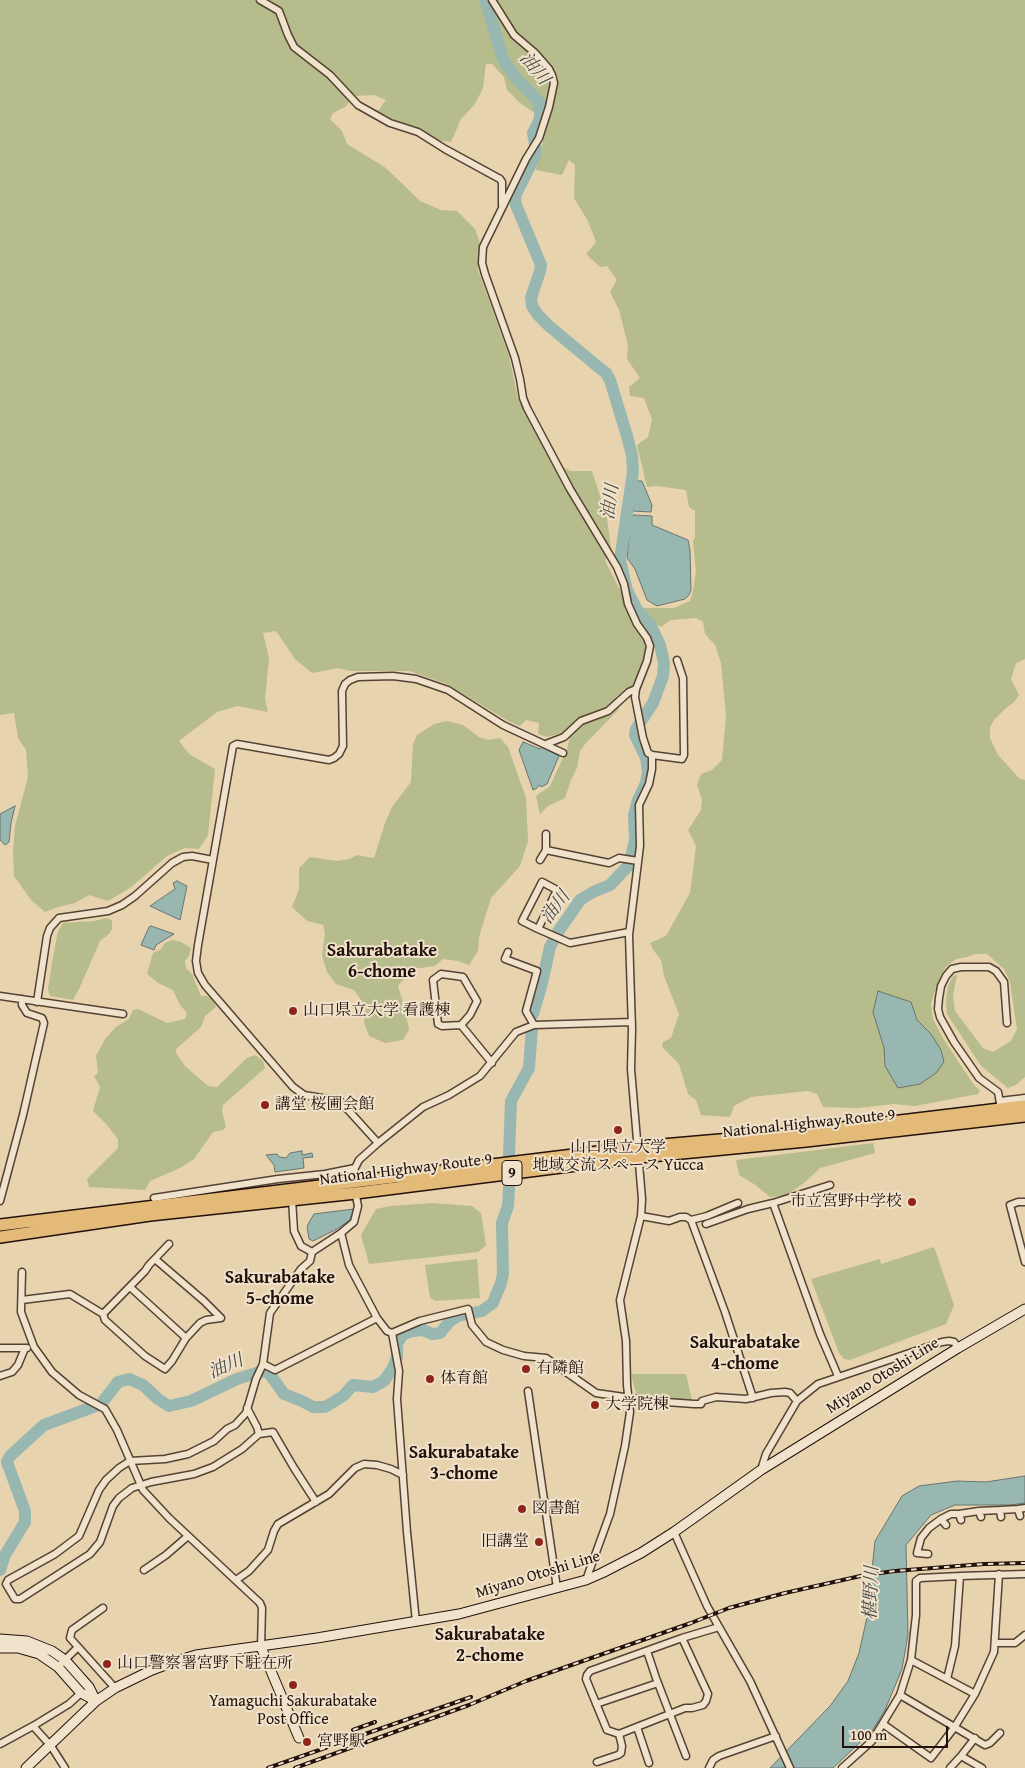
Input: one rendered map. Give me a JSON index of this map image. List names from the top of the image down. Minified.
{"streets":{"highway":["National Highway Route 9","9"],"main road":["Miyano Otoshi Line"]},"districts":["Sakurabatake 6-chome","Sakurabatake 5-chome","Sakurabatake 4-chome","Sakurabatake 3-chome","Sakurabatake 2-chome"],"water":["油川","椹野川"],"places":["山口県立大学 看護棟","講堂 桜圃会館","山口県立大学 地域交流スペース Yucca","市立宮野中学校","有隣館","体育館","大学院棟","図書館","旧講堂","山口警察署宮野下駐在所","Yamaguchi Sakurabatake Post Office","宮野駅"],"scale_bar":"100 m"}
